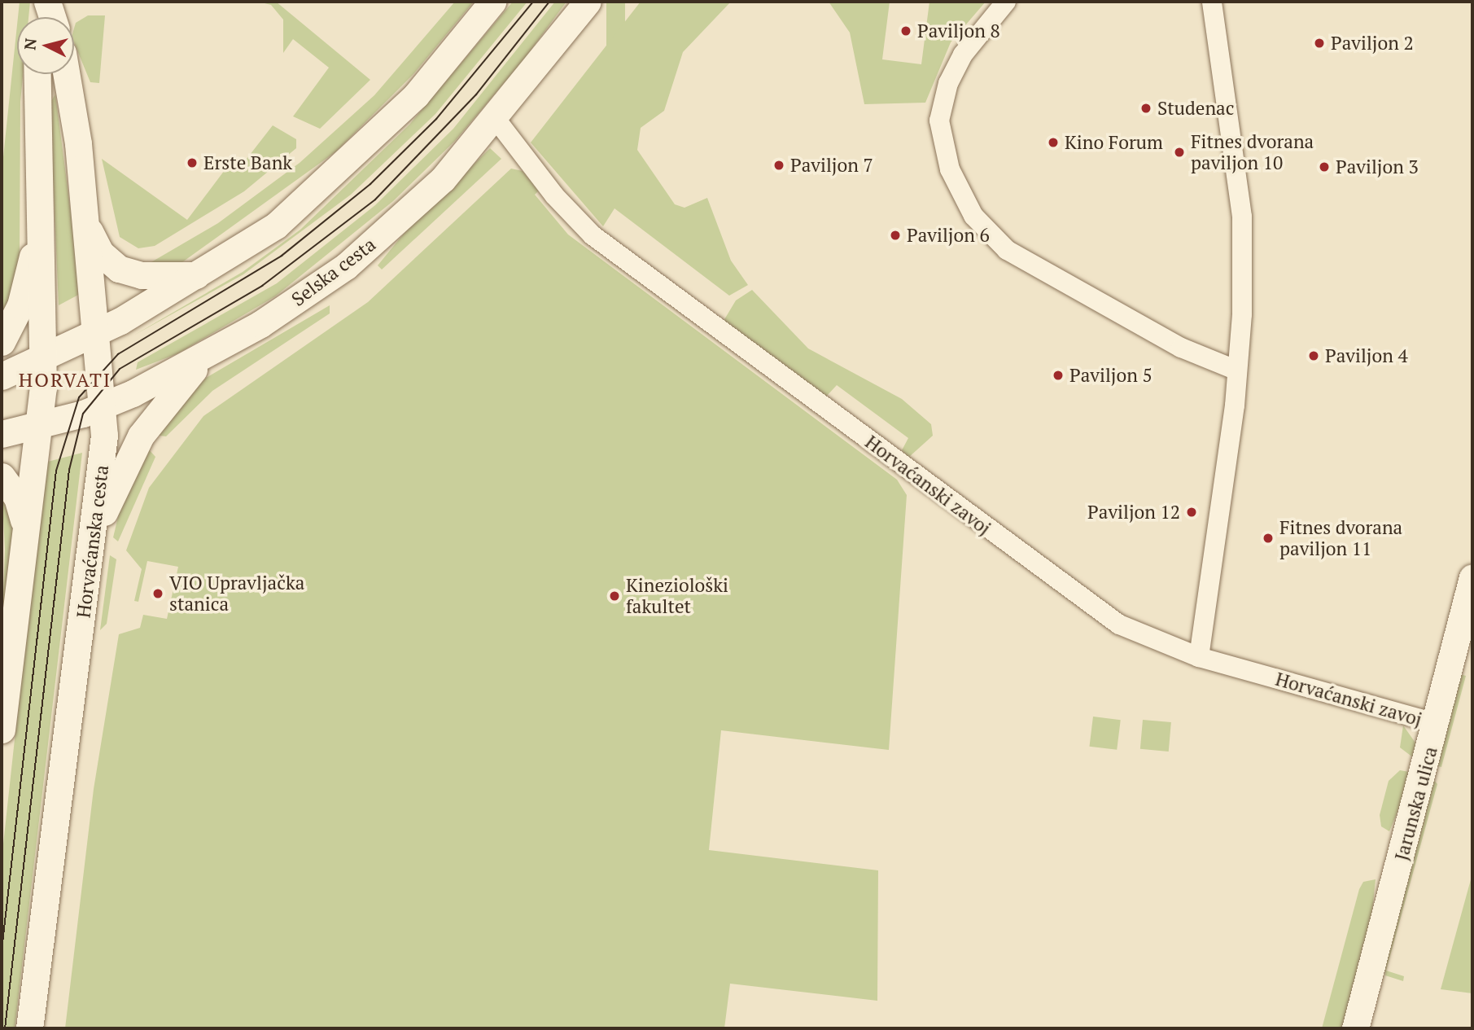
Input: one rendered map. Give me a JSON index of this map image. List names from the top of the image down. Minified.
{"streets":{"street":["Selska cesta","Horvaćanski zavoj","Horvaćanska cesta","Jarunska ulica"]},"crossings":[["Selska cesta","Horvaćanski zavoj"],["Selska cesta","Horvaćanska cesta"],["Horvaćanski zavoj","Jarunska ulica"]],"districts":["HORVATI"],"places":["Paviljon 8","Paviljon 2","Studenac","Kino Forum","Fitnes dvorana paviljon 10","Erste Bank","Paviljon 7","Paviljon 3","Paviljon 6","Paviljon 4","Paviljon 5","Paviljon 12","Fitnes dvorana paviljon 11","VIO Upravljačka stanica","Kineziološki fakultet"],"north":"left"}
